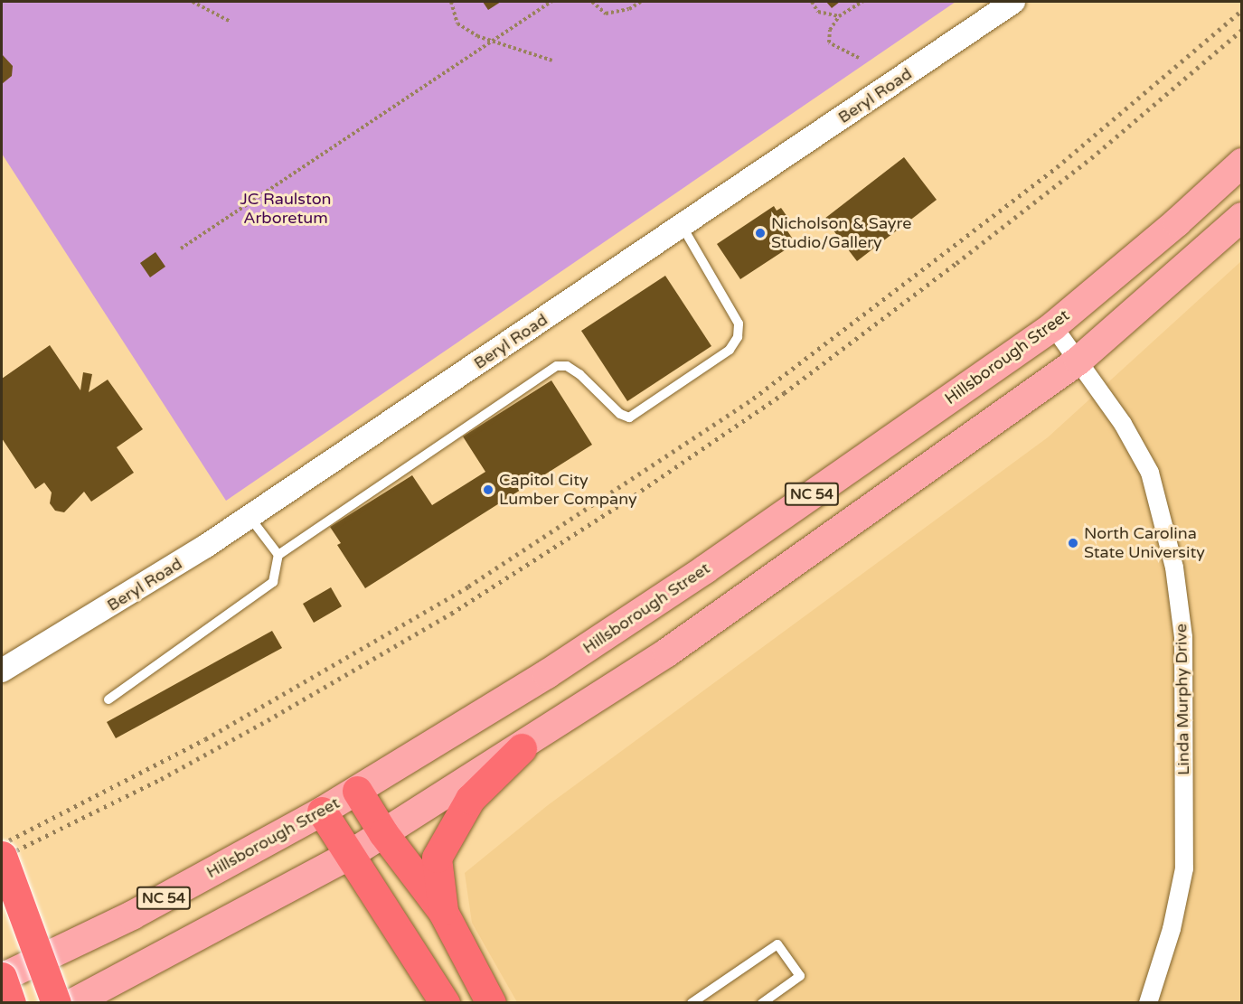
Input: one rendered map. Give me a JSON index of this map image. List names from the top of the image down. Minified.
{"streets":{"main road":["Hillsborough Street","NC 54"],"street":["Beryl Road","Linda Murphy Drive"]},"crossings":[["Hillsborough Street","Linda Murphy Drive"],["NC 54","Linda Murphy Drive"]],"parks":["JC Raulston Arboretum"],"places":["Nicholson & Sayre Studio/Gallery","Capitol City Lumber Company","North Carolina State University"]}
